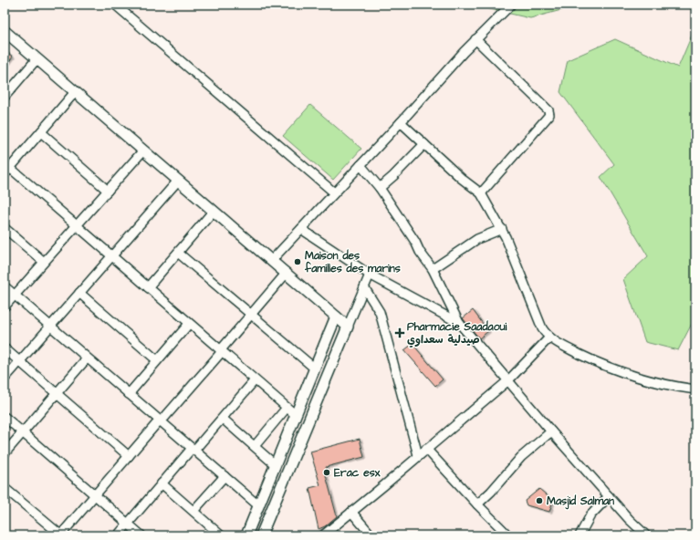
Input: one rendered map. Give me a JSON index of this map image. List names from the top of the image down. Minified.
{"places":{"other":["Maison des familles des marins","Erac esx","Masjid Salman"],"health":["Pharmacie Saadaoui صيدلية سعداوي"]}}
